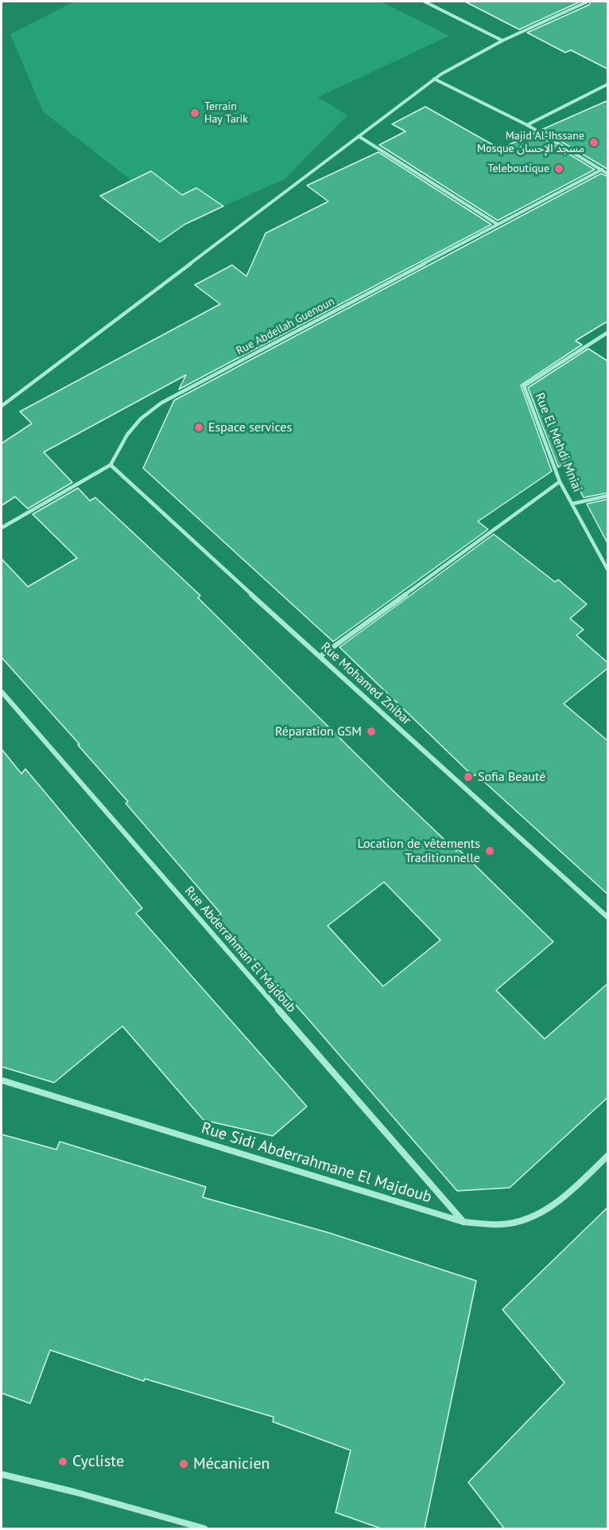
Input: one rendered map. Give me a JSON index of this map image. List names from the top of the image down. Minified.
{"streets":{"street":["Rue Abdellah Guenoun","Rue El Mehdi Mniai","Rue Mohamed Znibar","Rue Abderrahman El Majdoub","Rue Sidi Abderrahmane El Majdoub"]},"crossings":[["Rue Abdellah Guenoun","Rue Mohamed Znibar"],["Rue Abderrahman El Majdoub","Rue Sidi Abderrahmane El Majdoub"]],"places":["Terrain Hay Tarik","Majid Al-Ihssane Mosque مسجد الإحسان","Teleboutique","Espace services","Réparation GSM","Sofia Beauté","Location de vêtements Traditionnelle","Cycliste","Mécanicien"]}
